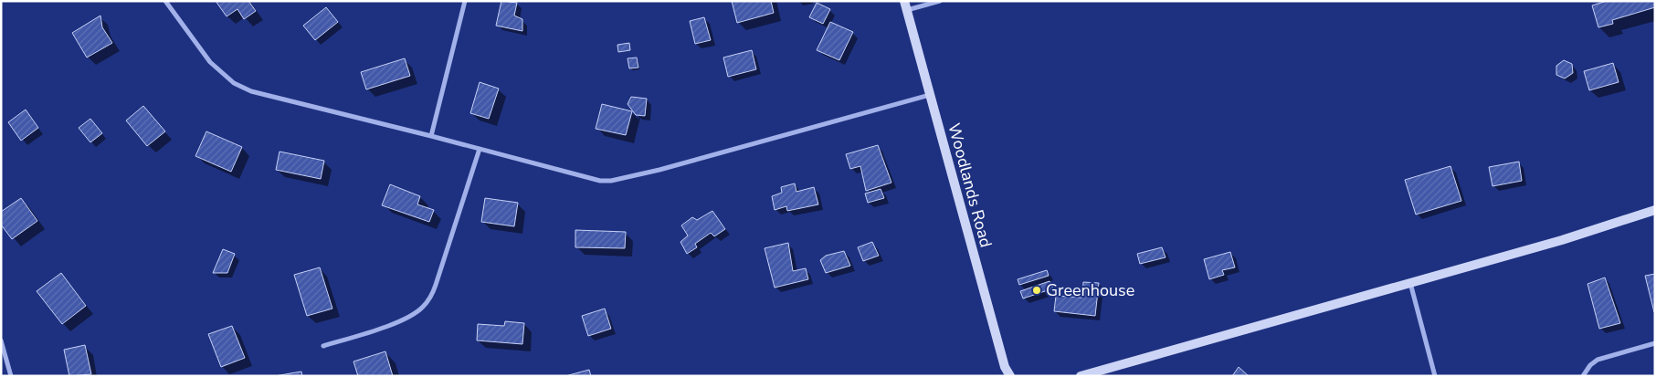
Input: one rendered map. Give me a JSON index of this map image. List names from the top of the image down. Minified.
{"streets":{"street":["Woodlands Road"]},"places":["Greenhouse"]}
